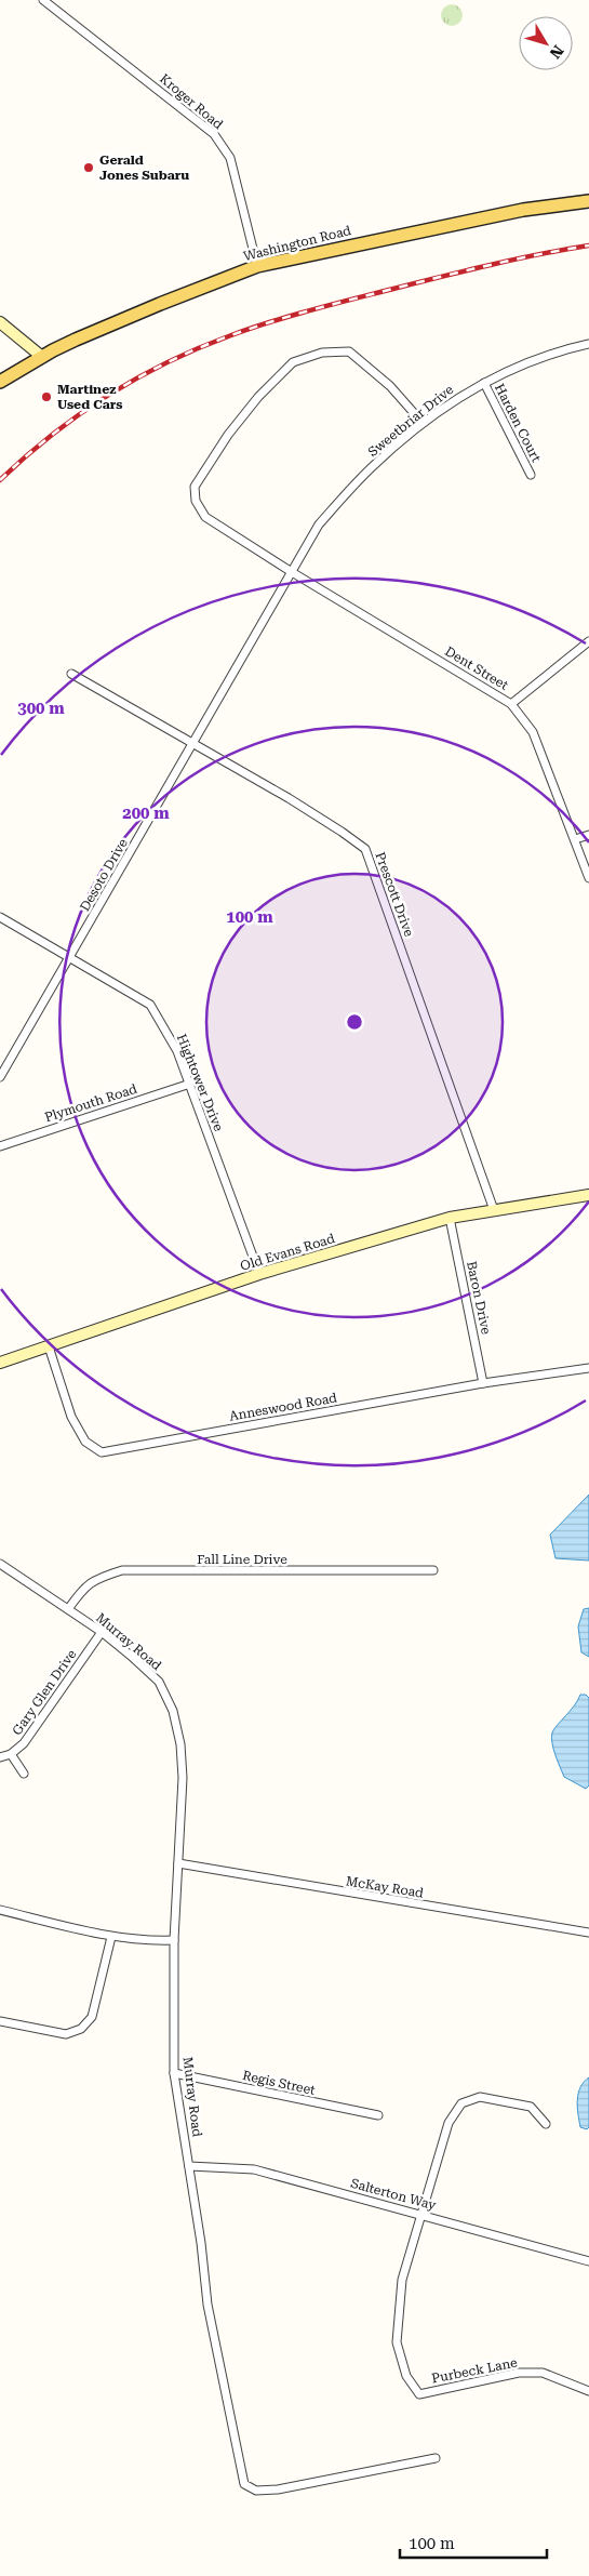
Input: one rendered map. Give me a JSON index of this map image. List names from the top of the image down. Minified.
{"streets":{"main road":["Washington Road"],"street":["Kroger Road","Sweetbriar Drive","Harden Court","Dent Street","Desoto Drive","Prescott Drive","Hightower Drive","Plymouth Road","Old Evans Road","Baron Drive","Anneswood Road","Fall Line Drive","Murray Road","Gary Glen Drive","McKay Road","Regis Street","Salterton Way","Purbeck Lane"]},"crossings":[["Kroger Road","Washington Road"],["Sweetbriar Drive","Harden Court"],["Sweetbriar Drive","Dent Street"],["Sweetbriar Drive","Desoto Drive"],["Dent Street","Desoto Drive"],["Desoto Drive","Prescott Drive"],["Desoto Drive","Hightower Drive"],["Prescott Drive","Old Evans Road"],["Hightower Drive","Plymouth Road"],["Hightower Drive","Old Evans Road"],["Old Evans Road","Baron Drive"],["Old Evans Road","Anneswood Road"],["Baron Drive","Anneswood Road"],["Fall Line Drive","Murray Road"],["Murray Road","Gary Glen Drive"],["Murray Road","McKay Road"],["Murray Road","Regis Street"],["Murray Road","Salterton Way"],["Salterton Way","Purbeck Lane"]],"places":["Gerald Jones Subaru","Martinez Used Cars"],"scale_bar":"100 m","north":"bottom right","rings":["300 m","200 m","100 m"]}
